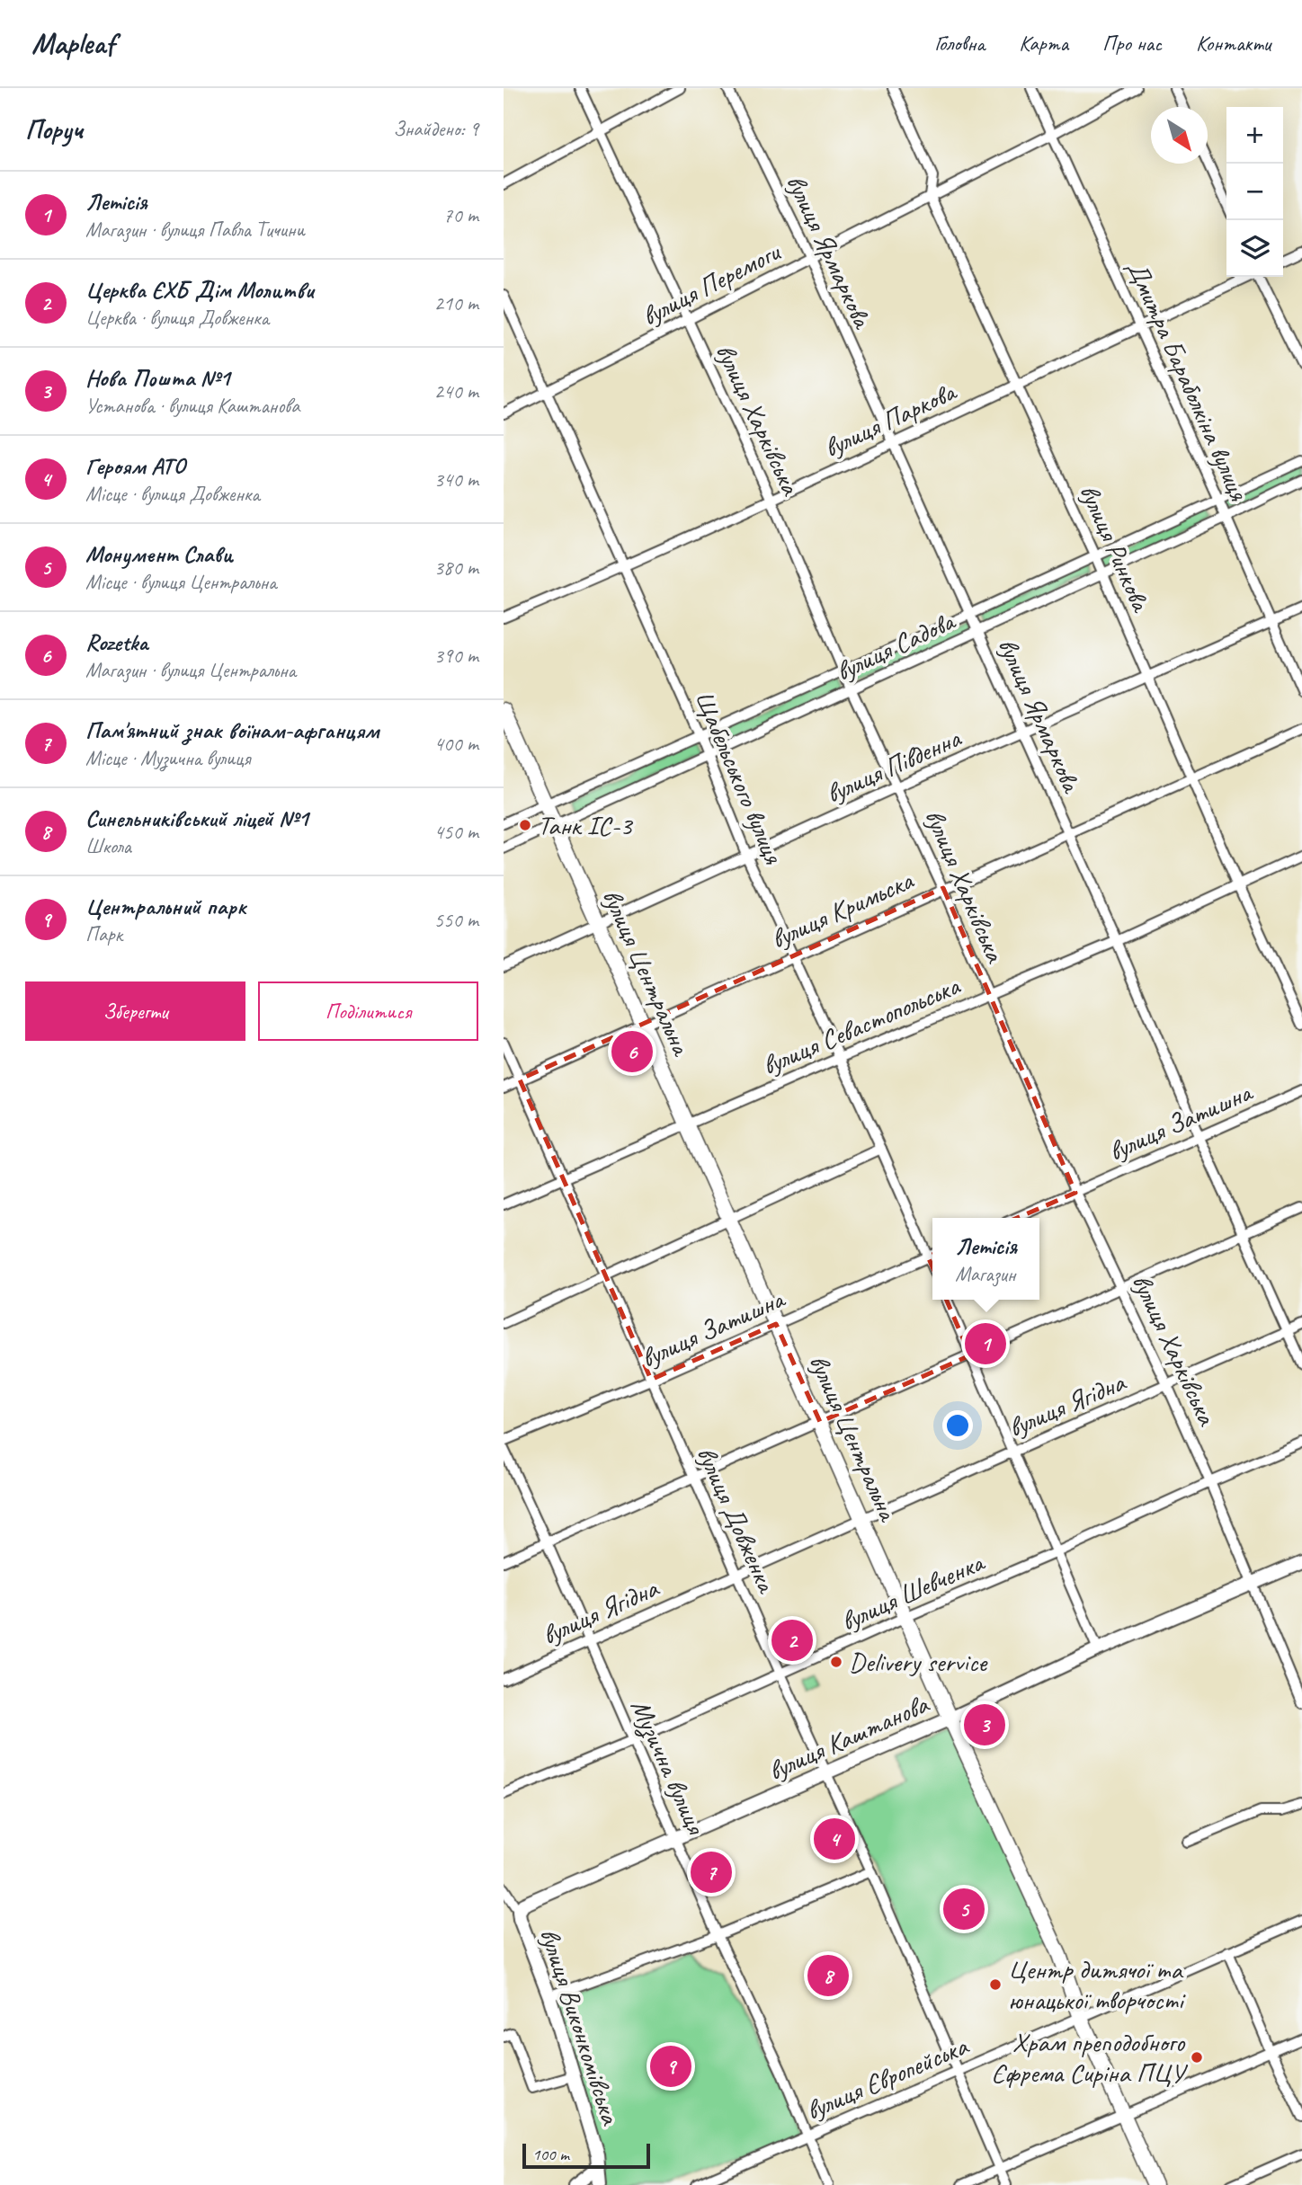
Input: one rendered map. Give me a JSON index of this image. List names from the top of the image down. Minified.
{"streets":{"main road":["вулиця Центральна"],"street":["вулиця Ярмаркова","вулиця Перемоги","Дмитра Бараболкіна вулиця","вулиця Харківська","вулиця Паркова","вулиця Ринкова","вулиця Садова","вулиця Південна","Щабельського вулиця","вулиця Кримьска","вулиця Севастопольська","вулиця Затишна","вулиця Ягідна","вулиця Довженка","вулиця Шевченка","вулиця Каштанова","Музична вулиця","вулиця Виконкомівська","вулиця Європейська"]},"crossings":[["вулиця Ярмаркова","вулиця Перемоги"],["вулиця Ярмаркова","вулиця Паркова"],["вулиця Ярмаркова","вулиця Садова"],["вулиця Ярмаркова","вулиця Південна"],["вулиця Ярмаркова","вулиця Кримьска"],["вулиця Ярмаркова","вулиця Севастопольська"],["вулиця Ярмаркова","вулиця Затишна"],["вулиця Ярмаркова","вулиця Ягідна"],["вулиця Перемоги","Дмитра Бараболкіна вулиця"],["вулиця Перемоги","вулиця Харківська"],["вулиця Перемоги","вулиця Ринкова"],["вулиця Перемоги","Щабельського вулиця"],["Дмитра Бараболкіна вулиця","вулиця Паркова"],["Дмитра Бараболкіна вулиця","вулиця Садова"],["Дмитра Бараболкіна вулиця","вулиця Південна"],["вулиця Харківська","вулиця Паркова"],["вулиця Харківська","вулиця Садова"],["вулиця Харківська","вулиця Південна"],["вулиця Харківська","вулиця Кримьска"],["вулиця Харківська","вулиця Севастопольська"],["вулиця Харківська","вулиця Затишна"],["вулиця Харківська","вулиця Ягідна"],["вулиця Харківська","вулиця Шевченка"],["вулиця Харківська","вулиця Каштанова"],["вулиця Паркова","вулиця Ринкова"],["вулиця Паркова","Щабельського вулиця"],["вулиця Ринкова","вулиця Садова"],["вулиця Ринкова","вулиця Південна"],["вулиця Ринкова","вулиця Кримьска"],["вулиця Ринкова","вулиця Севастопольська"],["вулиця Садова","Щабельського вулиця"],["вулиця Садова","вулиця Центральна"],["вулиця Південна","Щабельського вулиця"],["вулиця Південна","вулиця Центральна"],["Щабельського вулиця","вулиця Кримьска"],["Щабельського вулиця","вулиця Севастопольська"],["Щабельського вулиця","вулиця Затишна"],["вулиця Кримьска","вулиця Центральна"],["вулиця Кримьска","вулиця Довженка"],["вулиця Центральна","вулиця Севастопольська"],["вулиця Центральна","вулиця Затишна"],["вулиця Центральна","вулиця Ягідна"],["вулиця Центральна","вулиця Шевченка"],["вулиця Центральна","вулиця Каштанова"],["вулиця Центральна","вулиця Європейська"],["вулиця Севастопольська","вулиця Довженка"],["вулиця Затишна","вулиця Довженка"],["вулиця Ягідна","вулиця Довженка"],["вулиця Ягідна","Музична вулиця"],["вулиця Довженка","вулиця Шевченка"],["вулиця Довженка","вулиця Каштанова"],["вулиця Довженка","вулиця Європейська"],["вулиця Шевченка","Музична вулиця"],["вулиця Каштанова","Музична вулиця"],["вулиця Каштанова","вулиця Виконкомівська"],["Музична вулиця","вулиця Європейська"]],"places":["Танк ІС-3","Delivery service","Центр дитячої та юнацької творчості","Храм преподобного Єфрема Сиріна ПЦУ"],"scale_bar":"100 m","north":"bottom right","page":{"header":"Mapleaf","nav":["Головна","Карта","Про нас","Контакти"],"heading":["Поруч","Знайдено: 9"],"map_buttons":["+","−"],"list":[{"mark":"1","name":"Летісія","note":"Магазин · вулиця Павла Тичини","value":"70 m"},{"mark":"2","name":"Церква ЄХБ Дім Молитви","note":"Церква · вулиця Довженка","value":"210 m"},{"mark":"3","name":"Нова Пошта №1","note":"Установа · вулиця Каштанова","value":"240 m"},{"mark":"4","name":"Героям АТО","note":"Місце · вулиця Довженка","value":"340 m"},{"mark":"5","name":"Монумент Слави","note":"Місце · вулиця Центральна","value":"380 m"},{"mark":"6","name":"Rozetka","note":"Магазин · вулиця Центральна","value":"390 m"},{"mark":"7","name":"Пам'ятний знак воїнам-афганцям","note":"Місце · Музична вулиця","value":"400 m"},{"mark":"8","name":"Синельниківський ліцей №1","note":"Школа","value":"450 m"},{"mark":"9","name":"Центральний парк","note":"Парк","value":"550 m"}],"buttons":["Зберегти","Поділитися"],"pins":["6","1","2","3","4","7","5","8","9"],"popup":["Летісія","Магазин"],"scale":"100 m"}}
